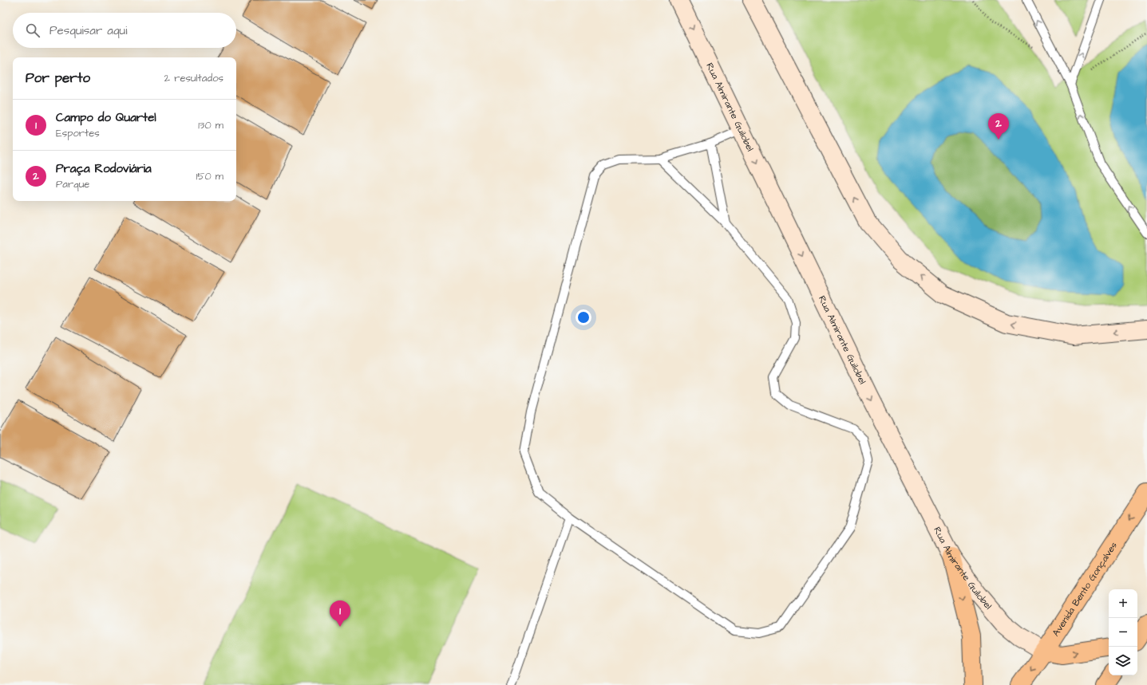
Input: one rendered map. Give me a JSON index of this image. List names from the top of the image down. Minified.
{"streets":{"main road":["Rua Almirante Guilobel","Avenida Bento Gonçalves"]},"crossings":[["Rua Almirante Guilobel","Avenida Bento Gonçalves"]],"one_way":["Rua Almirante Guilobel","Avenida Bento Gonçalves"],"page":{"search":"Pesquisar aqui","heading":["Por perto","2 resultados"],"list":[{"mark":"1","name":"Campo do Quartel","note":"Esportes","value":"130 m"},{"mark":"2","name":"Praça Rodoviária","note":"Parque","value":"150 m"}],"pins":["2","1"],"map_buttons":["+","−"]}}
